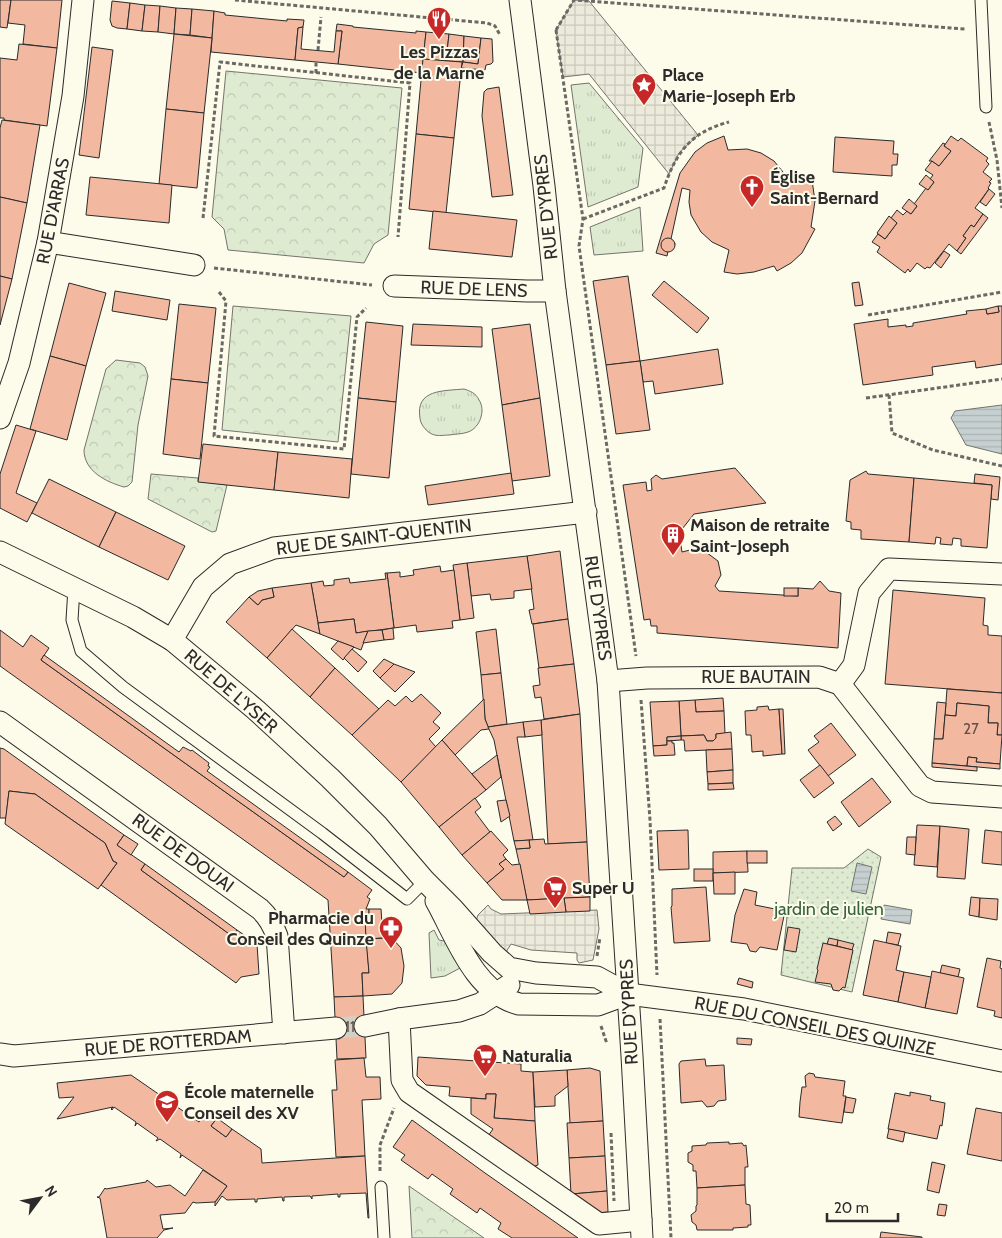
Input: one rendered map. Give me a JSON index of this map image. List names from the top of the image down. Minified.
{"streets":{"street":["RUE D'YPRES","RUE D'ARRAS","RUE DE LENS","RUE DE SAINT-QUENTIN","RUE BAUTAIN","RUE DE L'YSER","RUE DE DOUAI","RUE DU CONSEIL DES QUINZE","RUE DE ROTTERDAM"]},"crossings":[["RUE D'YPRES","RUE DE LENS"],["RUE D'YPRES","RUE DE SAINT-QUENTIN"],["RUE D'YPRES","RUE BAUTAIN"],["RUE D'YPRES","RUE DE L'YSER"],["RUE D'YPRES","RUE DU CONSEIL DES QUINZE"],["RUE DE SAINT-QUENTIN","RUE DE L'YSER"],["RUE DE L'YSER","RUE DU CONSEIL DES QUINZE"],["RUE DE DOUAI","RUE DE ROTTERDAM"]],"parks":["jardin de julien"],"places":{"restaurant":["Les Pizzas de la Marne"],"place":["Place Marie-Joseph Erb"],"church":["Église Saint-Bernard"],"building":["Maison de retraite Saint-Joseph"],"supermarket":["Super U","Naturalia"],"pharmacy":["Pharmacie du Conseil des Quinze"],"school or university":["École maternelle Conseil des XV"]},"house_numbers":["27","11"],"scale_bar":"20 m","north":"top right"}
